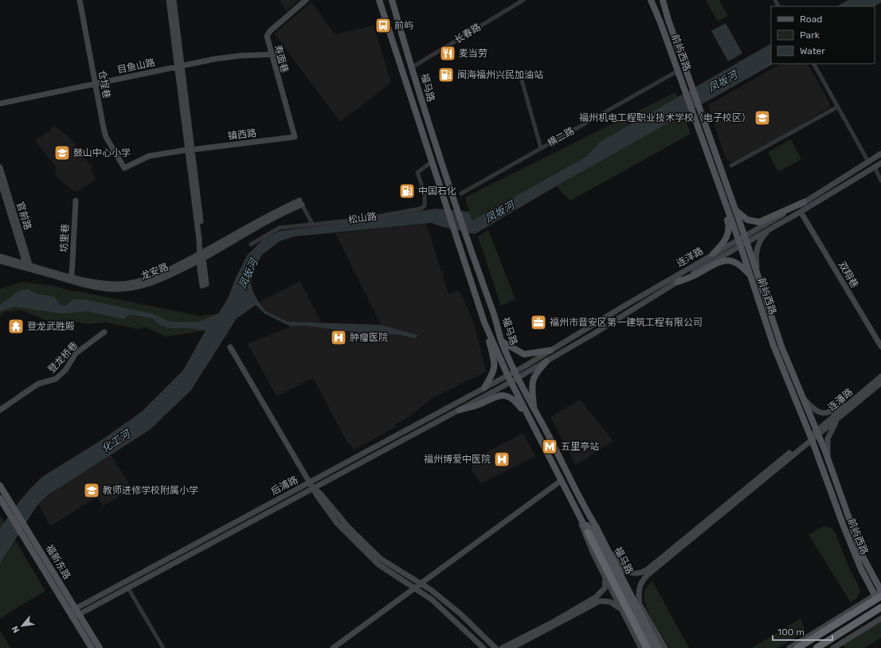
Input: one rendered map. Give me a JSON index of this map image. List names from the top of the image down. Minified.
{"streets":{"main road":["前屿西路","寿面巷","目鱼山路","仓埕巷","福马路","镇西路","官前路","坊里巷","连洋路","龙安路","双翔巷","登龙桥巷","连潘路","后浦路","福新东路"],"street":["长春路","横二路","松山路"]},"crossings":[["长春路","福马路"],["前屿西路","横二路"],["前屿西路","连洋路"],["前屿西路","连潘路"],["寿面巷","目鱼山路"],["寿面巷","镇西路"],["目鱼山路","仓埕巷"],["仓埕巷","镇西路"],["福马路","松山路"],["福马路","连洋路"],["福马路","后浦路"],["官前路","龙安路"],["坊里巷","龙安路"],["连洋路","双翔巷"],["连洋路","后浦路"],["后浦路","福新东路"]],"water":["凤坂河","化工河"],"places":{"bus stop":["前屿"],"restaurant":["麦当劳"],"fuel station":["闽海福州兴民加油站","中国石化"],"school or university":["福州机电工程职业技术学校（电子校区）","鼓山中心小学","教师进修学校附属小学"],"office":["福州市晋安区第一建筑工程有限公司"],"temple":["登龙武胜殿"],"hospital":["肿瘤医院","福州博爱中医院"],"metro station":["五里亭站"]},"legend":["Road","Park","Water"],"scale_bar":"100 m","north":"bottom left"}
